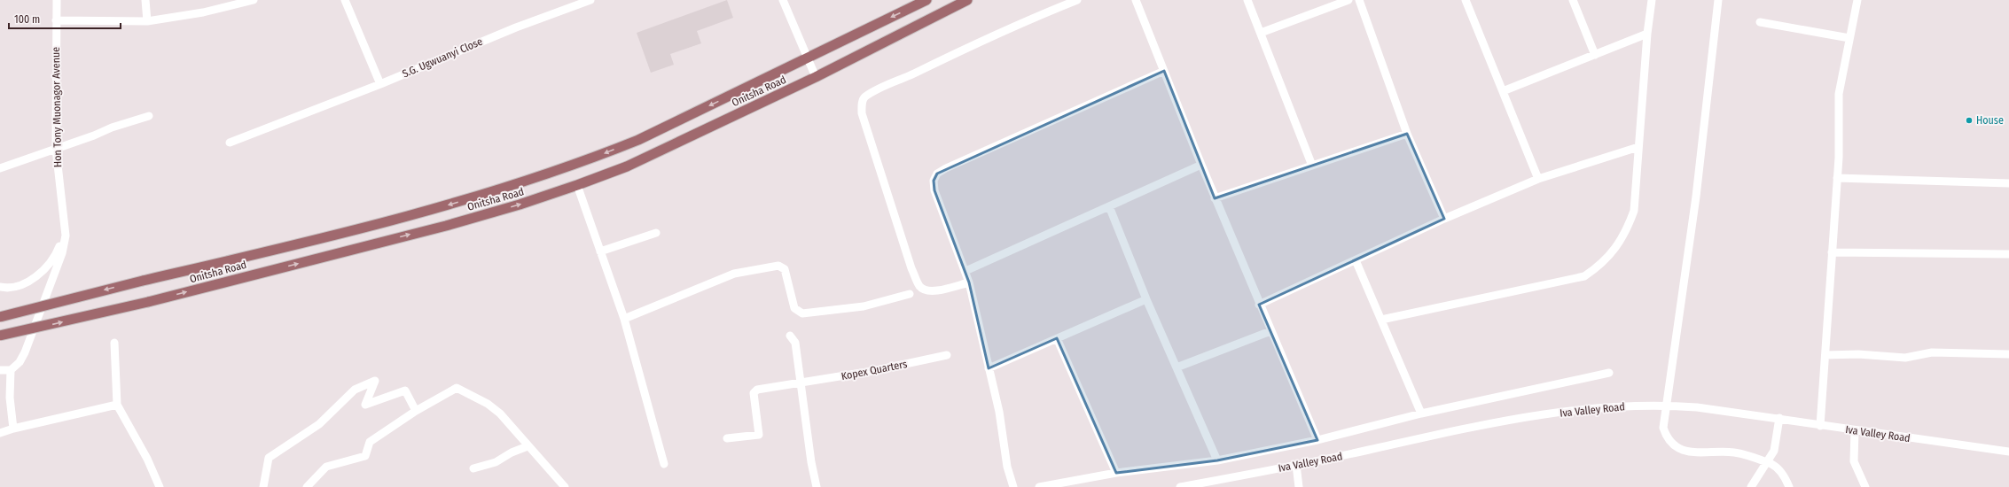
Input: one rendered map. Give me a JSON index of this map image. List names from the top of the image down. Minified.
{"streets":{"main road":["Onitsha Road"],"street":["S.G. Ugwuanyi Close","Hon Tony Muonagor Avenue","Kopex Quarters","Iva Valley Road"]},"places":["House"],"scale_bar":"100 m"}
